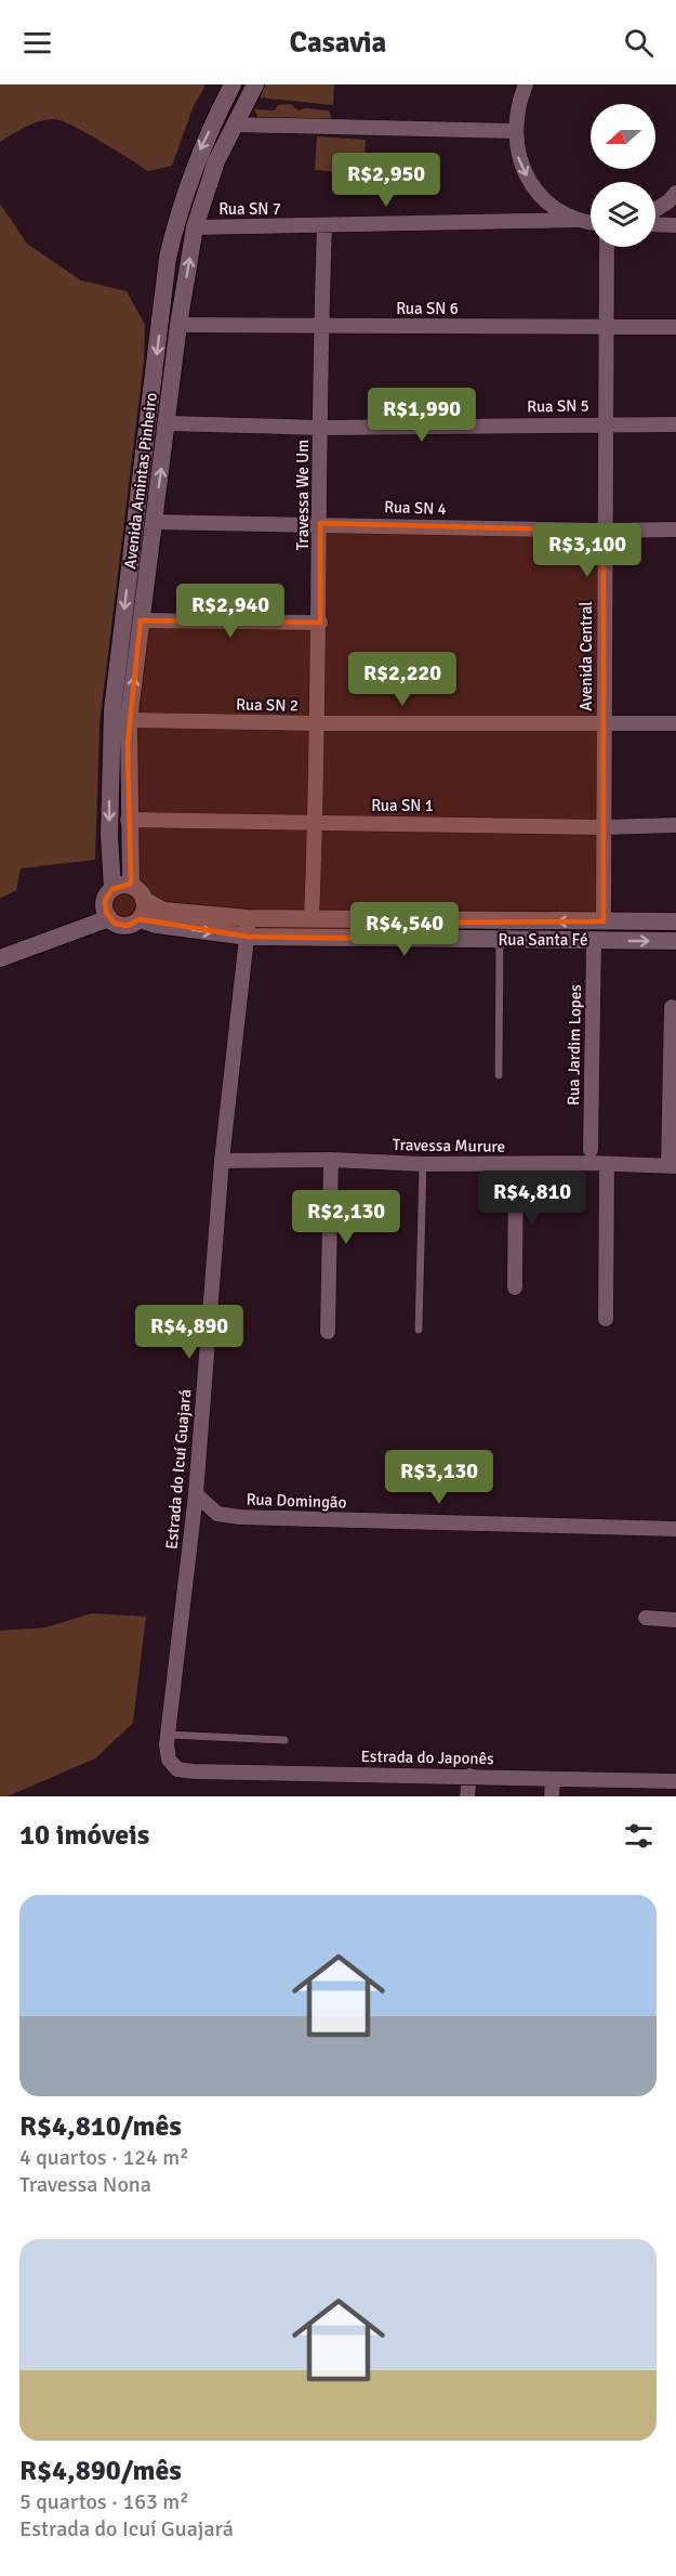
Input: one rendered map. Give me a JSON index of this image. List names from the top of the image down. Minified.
{"streets":{"street":["Rua SN 7","Rua SN 6","Rua SN 5","Avenida Amintas Pinheiro","Travessa We Um","Rua SN 4","Avenida Central","Rua SN 2","Rua SN 1","Rua Santa Fé","Rua Jardim Lopes","Travessa Murure","Estrada do Icuí Guajará","Rua Domingão","Estrada do Japonês"]},"crossings":[["Rua SN 7","Avenida Amintas Pinheiro"],["Rua SN 7","Travessa We Um"],["Rua SN 6","Avenida Amintas Pinheiro"],["Rua SN 6","Travessa We Um"],["Rua SN 6","Avenida Central"],["Rua SN 5","Avenida Amintas Pinheiro"],["Rua SN 5","Travessa We Um"],["Rua SN 5","Avenida Central"],["Avenida Amintas Pinheiro","Rua SN 4"],["Avenida Amintas Pinheiro","Rua SN 2"],["Avenida Amintas Pinheiro","Rua SN 1"],["Avenida Amintas Pinheiro","Rua Santa Fé"],["Travessa We Um","Rua SN 4"],["Travessa We Um","Rua SN 2"],["Travessa We Um","Rua SN 1"],["Travessa We Um","Rua Santa Fé"],["Rua SN 4","Avenida Central"],["Avenida Central","Rua SN 2"],["Avenida Central","Rua SN 1"],["Avenida Central","Rua Santa Fé"],["Rua Santa Fé","Rua Jardim Lopes"],["Rua Santa Fé","Estrada do Icuí Guajará"],["Travessa Murure","Estrada do Icuí Guajará"],["Estrada do Icuí Guajará","Rua Domingão"],["Estrada do Icuí Guajará","Estrada do Japonês"]],"north":"left","page":{"header":"Casavia","price":["R$2,950","R$1,990","R$3,100","R$2,940","R$2,220","R$4,540","R$4,810","R$2,130","R$4,890","R$3,130"],"heading":"10 imóveis","list":[{"name":"R$4,810/mês","note":"4 quartos · 124 m² · Travessa Nona"},{"name":"R$4,890/mês","note":"5 quartos · 163 m² · Estrada do Icuí Guajará"}]}}
